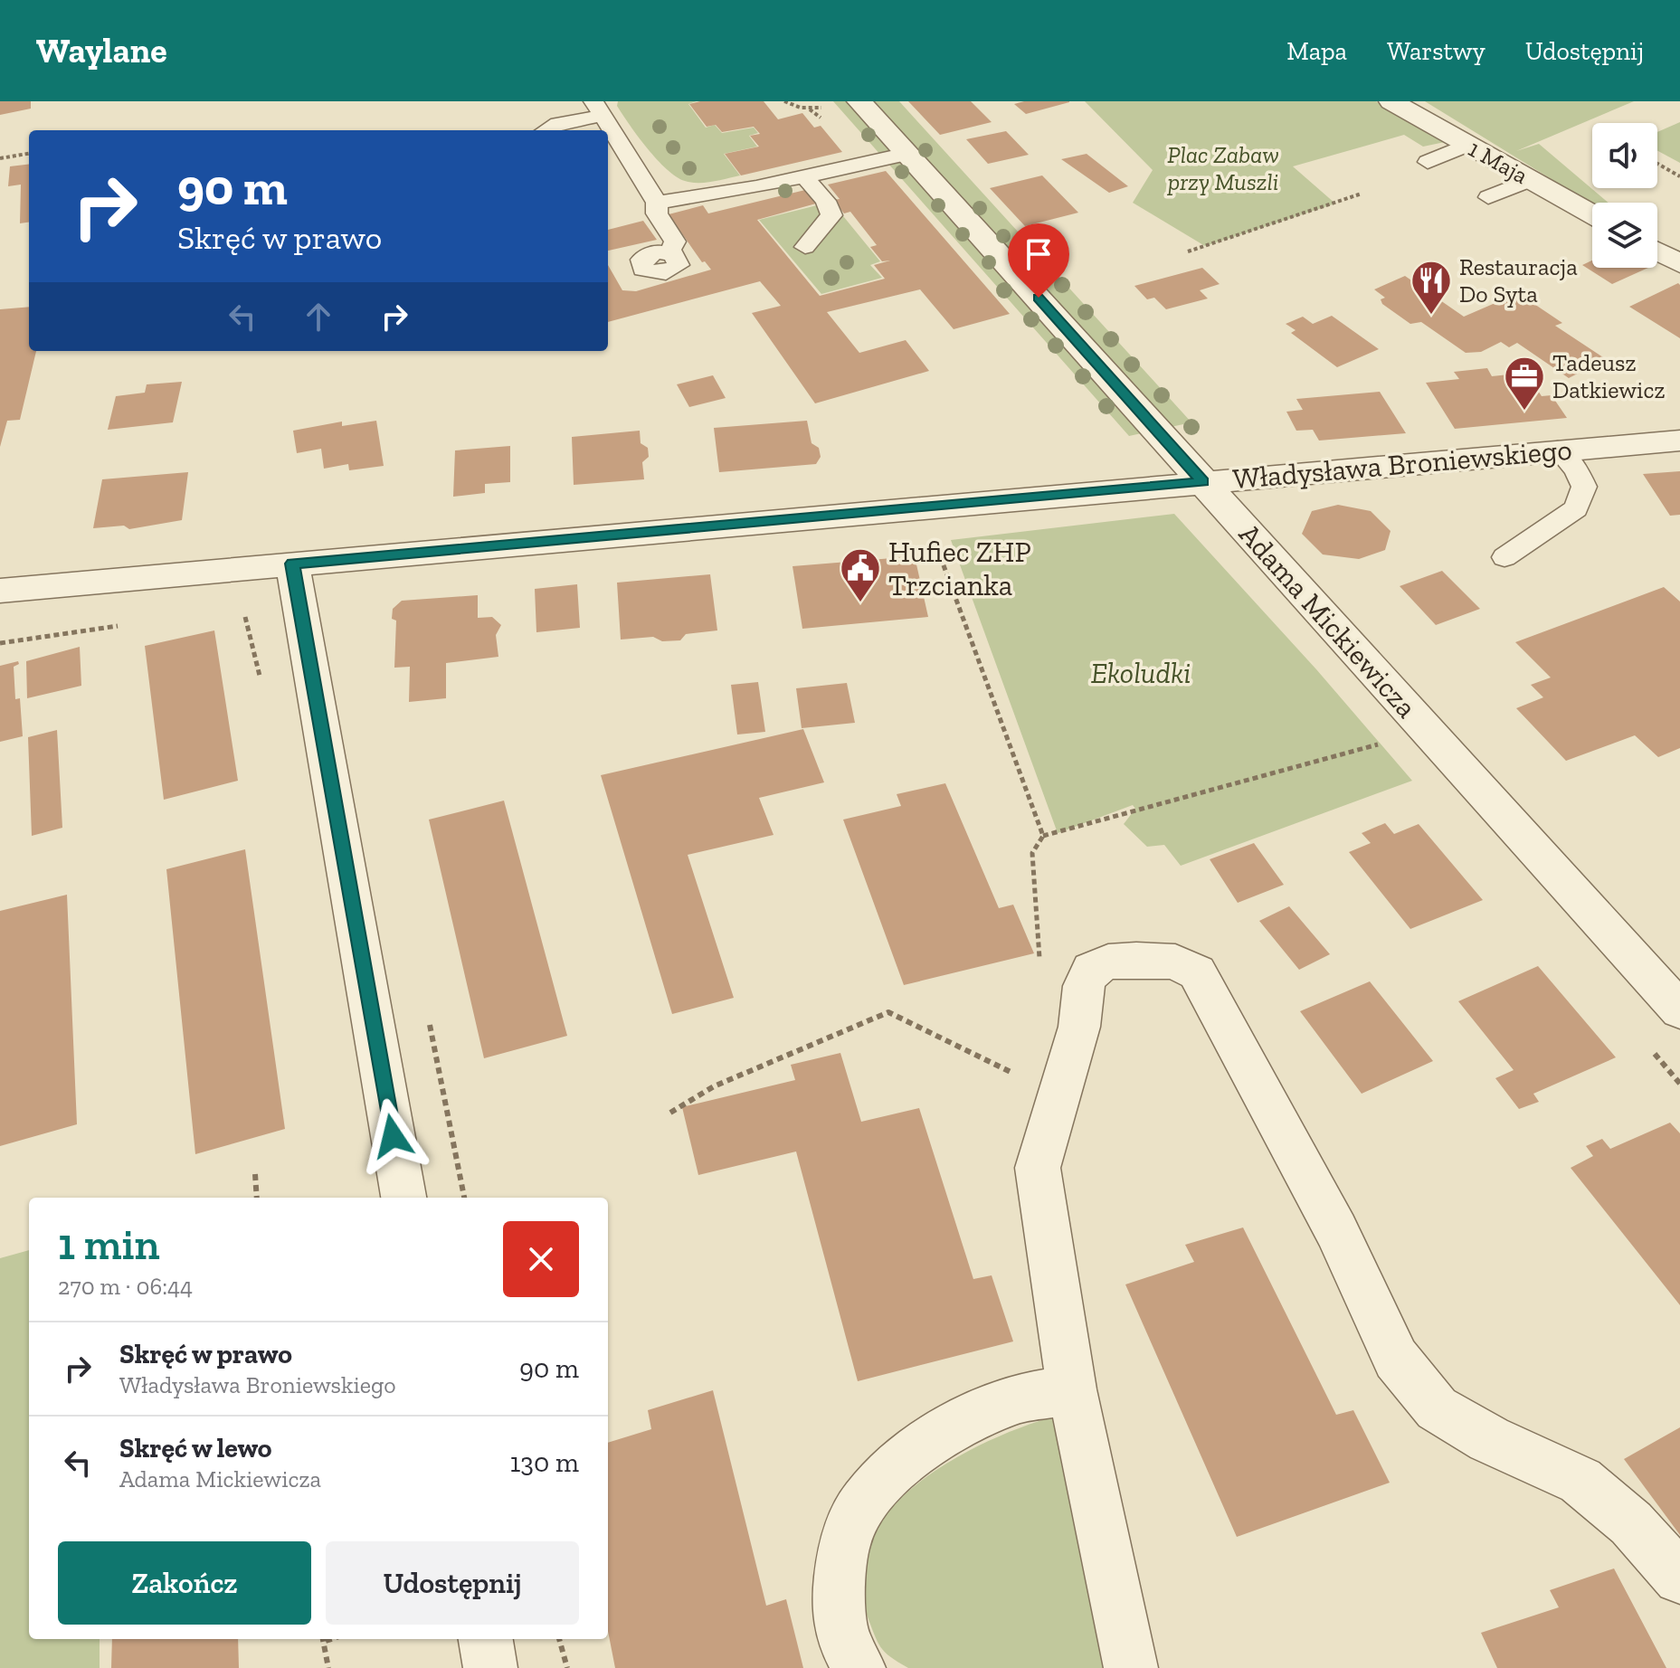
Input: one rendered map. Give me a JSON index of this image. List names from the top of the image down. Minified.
{"streets":{"street":["1 Maja","Władysława Broniewskiego","Adama Mickiewicza"]},"crossings":[["Władysława Broniewskiego","Adama Mickiewicza"]],"parks":["Plac Zabaw przy Muszli","Ekoludki"],"places":{"restaurant":["Restauracja Do Syta"],"office":["Tadeusz Datkiewicz"],"public building":["Hufiec ZHP Trzcianka"]},"page":{"header":"Waylane","nav":["Mapa","Warstwy","Udostępnij"],"turn":["90 m","Skręć w prawo"],"heading":["1 min","270 m · 06:44"],"list":[{"name":"Skręć w prawo","note":"Władysława Broniewskiego","value":"90 m"},{"name":"Skręć w lewo","note":"Adama Mickiewicza","value":"130 m"}],"buttons":["Zakończ","Udostępnij"]}}
